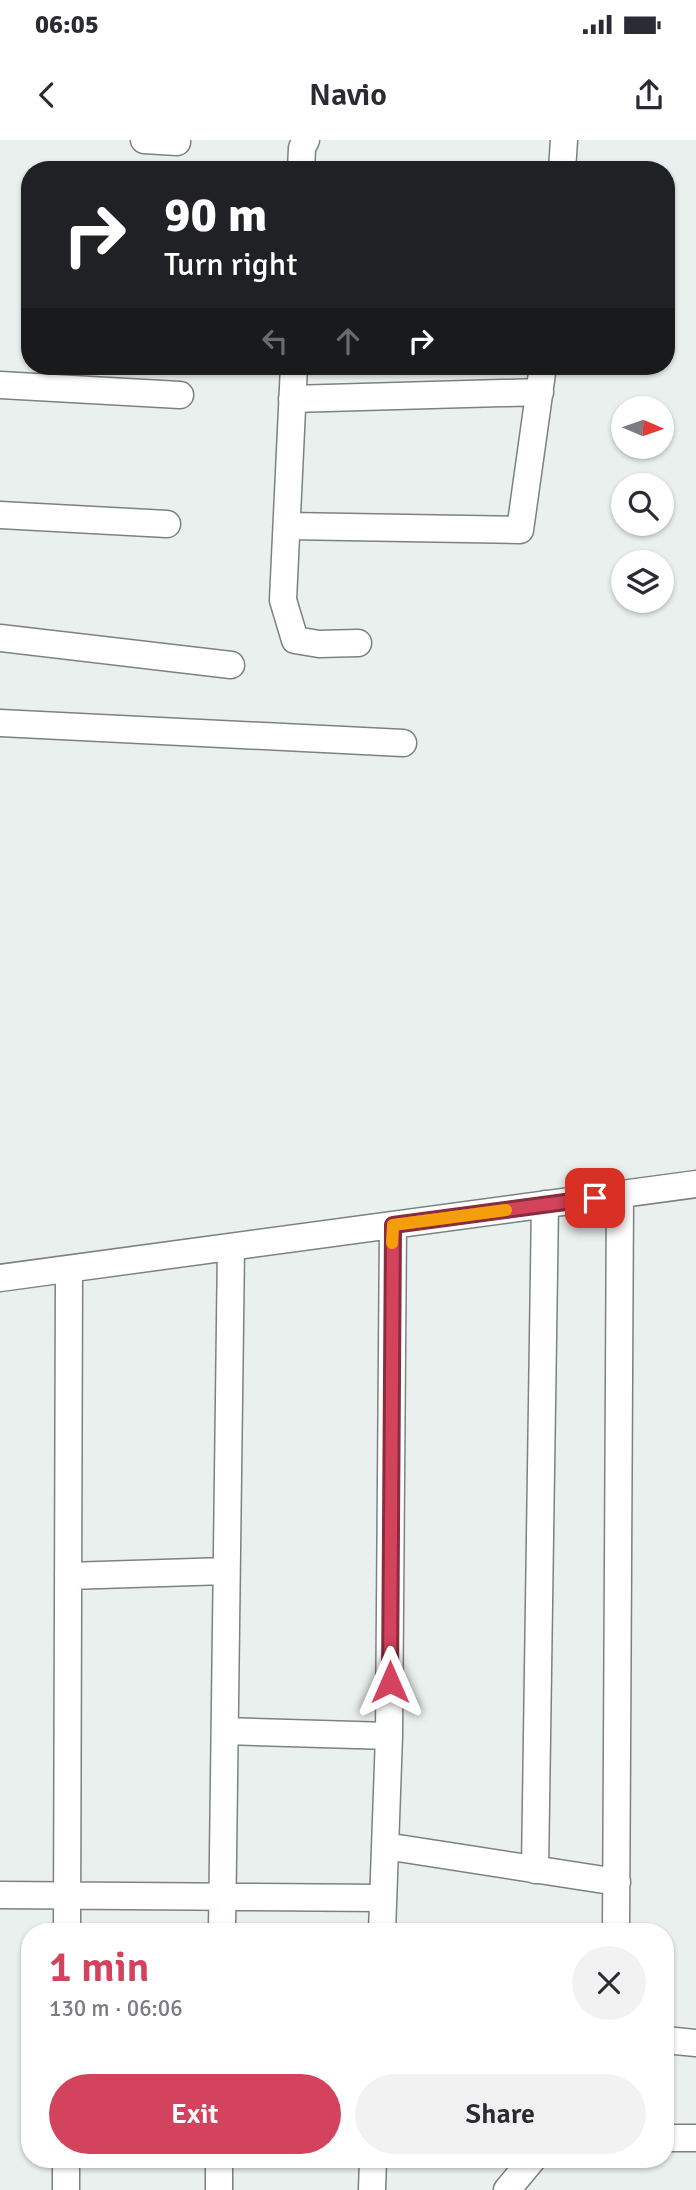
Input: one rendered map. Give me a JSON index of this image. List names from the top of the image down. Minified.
{"north":"right","page":{"status":"06:05","header":"Navio","turn":["90 m","Turn right"],"heading":["1 min","130 m · 06:06"],"buttons":["Exit","Share"]}}
